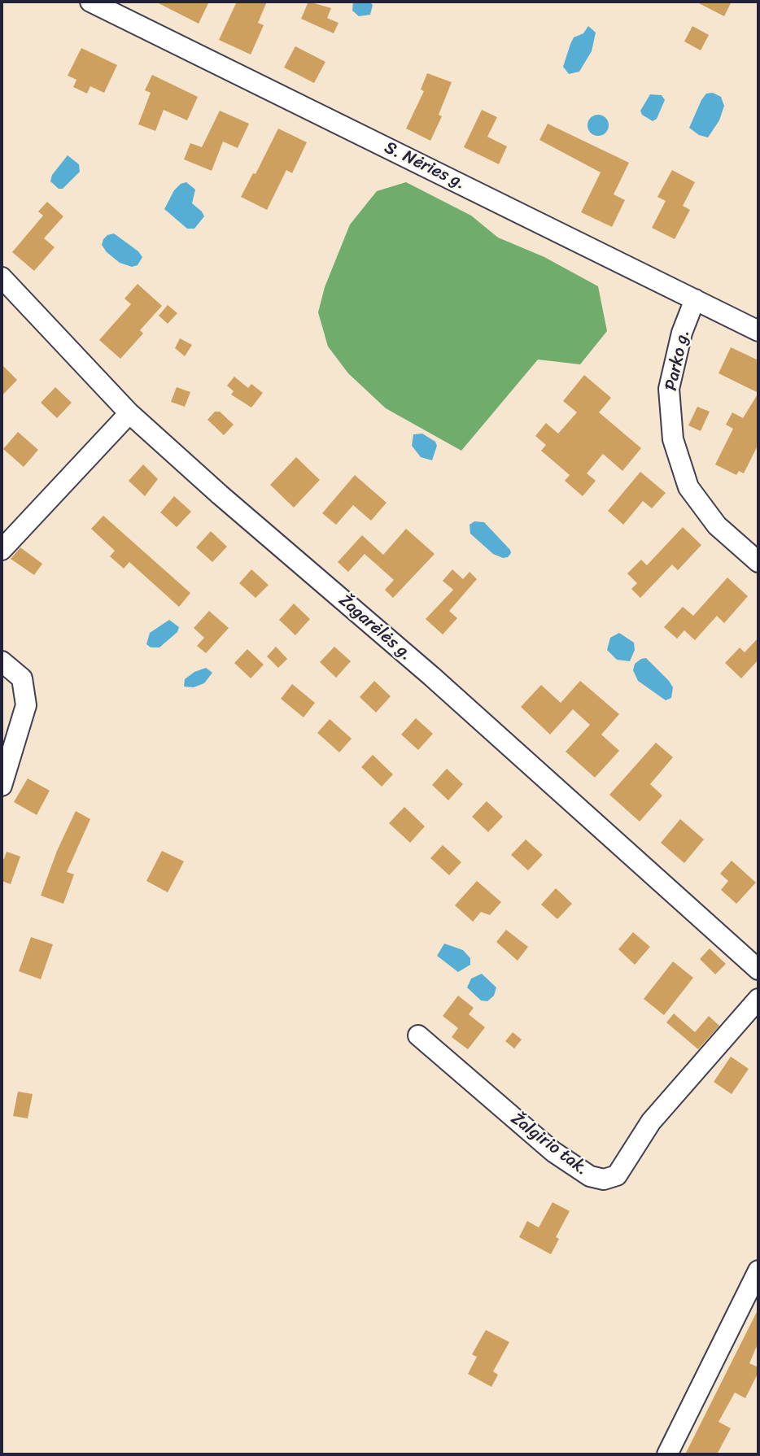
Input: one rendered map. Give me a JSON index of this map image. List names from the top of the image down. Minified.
{"streets":{"street":["S. Nėries g.","Parko g.","Žagarėlės g.","Žalgirio tak."]},"crossings":[["S. Nėries g.","Parko g."]]}
